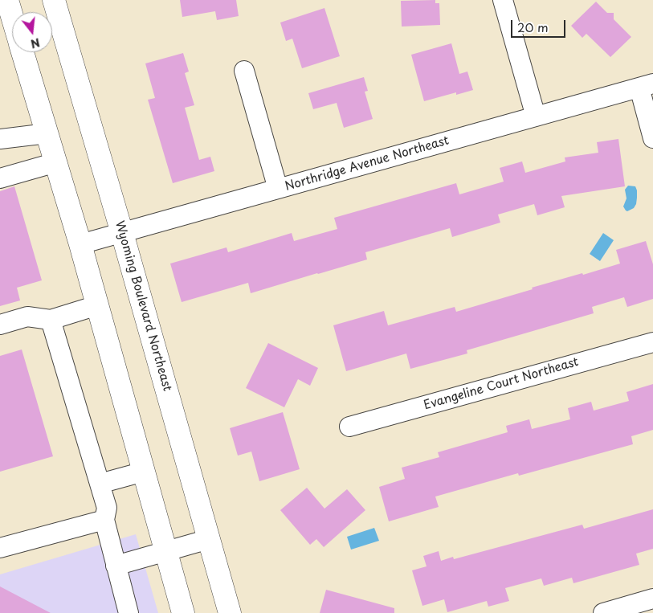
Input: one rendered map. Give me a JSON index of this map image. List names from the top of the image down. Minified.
{"streets":{"main road":["Wyoming Boulevard Northeast"],"street":["Northridge Avenue Northeast","Evangeline Court Northeast"]},"crossings":[["Northridge Avenue Northeast","Wyoming Boulevard Northeast"]],"scale_bar":"20 m","north":"bottom"}
